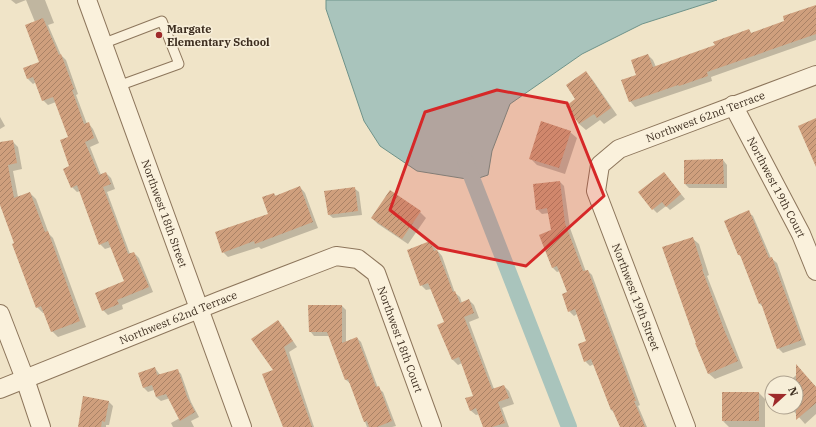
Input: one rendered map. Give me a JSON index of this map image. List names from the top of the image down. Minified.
{"streets":{"street":["Northwest 62nd Terrace","Northwest 19th Court","Northwest 18th Street","Northwest 19th Street","Northwest 18th Court"]},"crossings":[["Northwest 62nd Terrace","Northwest 19th Court"],["Northwest 62nd Terrace","Northwest 18th Street"],["Northwest 62nd Terrace","Northwest 19th Street"],["Northwest 62nd Terrace","Northwest 18th Court"]],"places":["Margate Elementary School"],"north":"right"}
